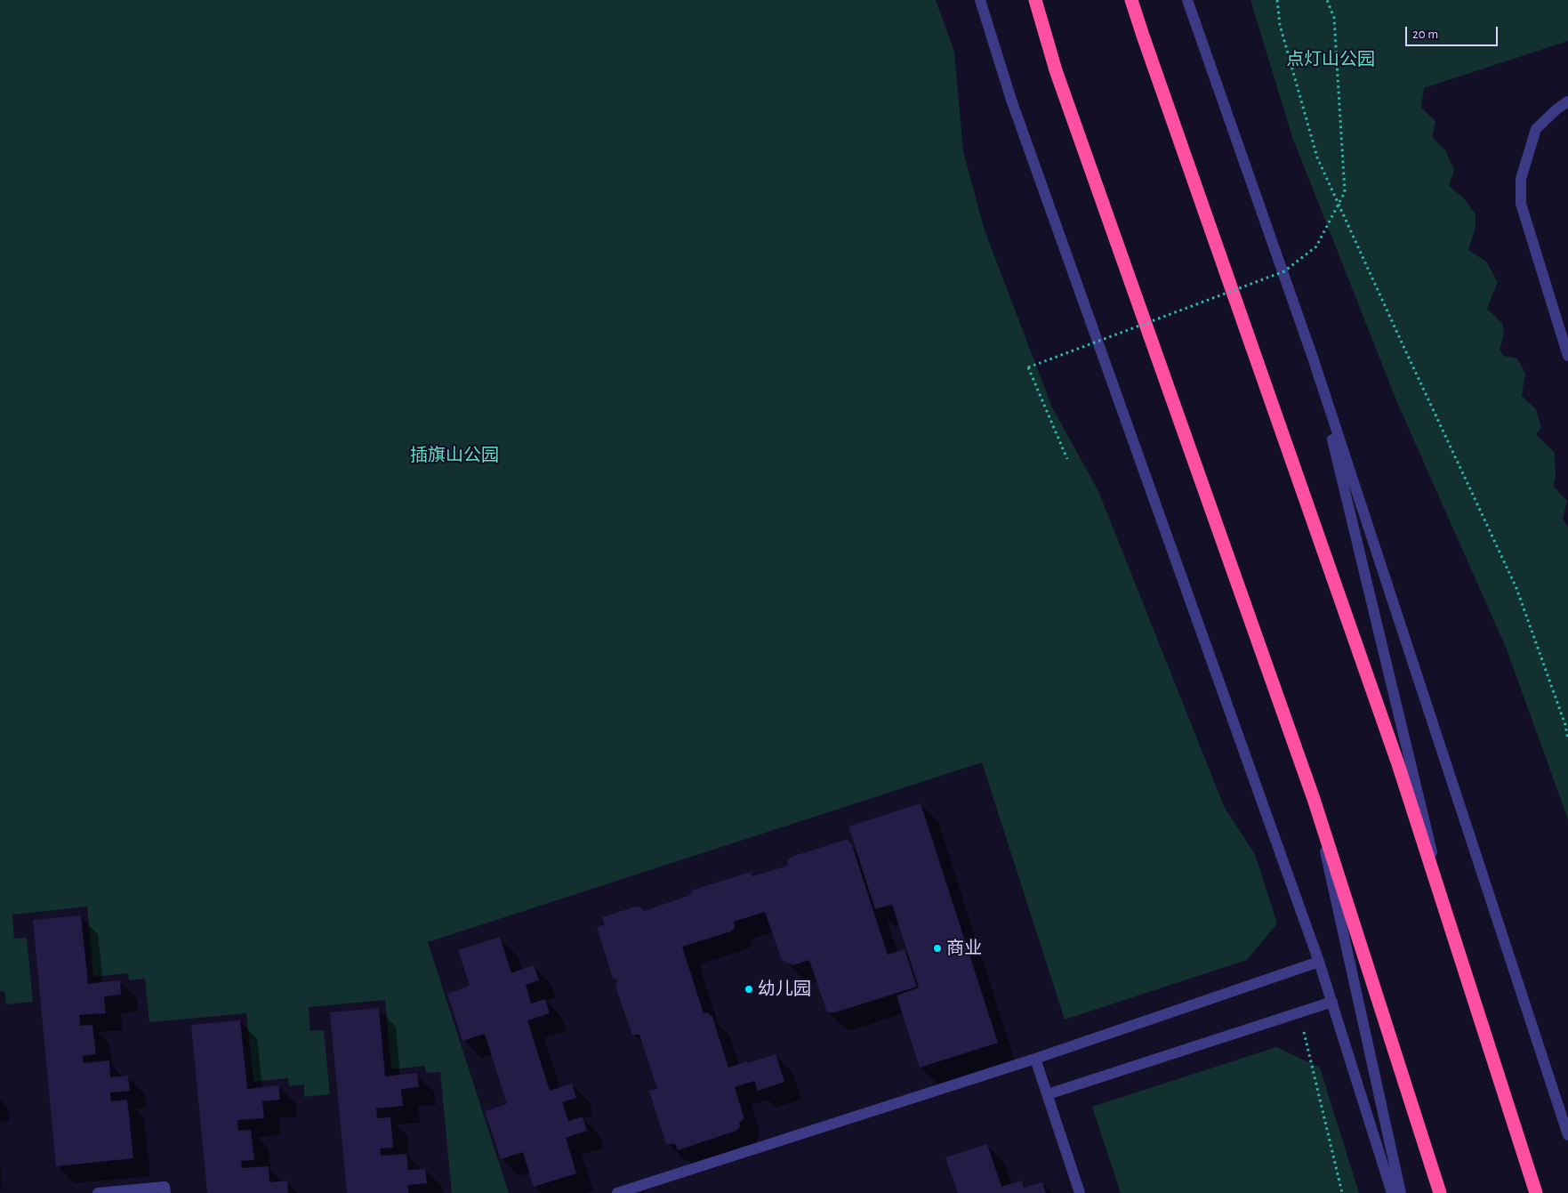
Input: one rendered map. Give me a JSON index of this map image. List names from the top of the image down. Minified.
{"parks":["点灯山公园","插旗山公园"],"places":["商业","幼儿园"],"scale_bar":"20 m"}
